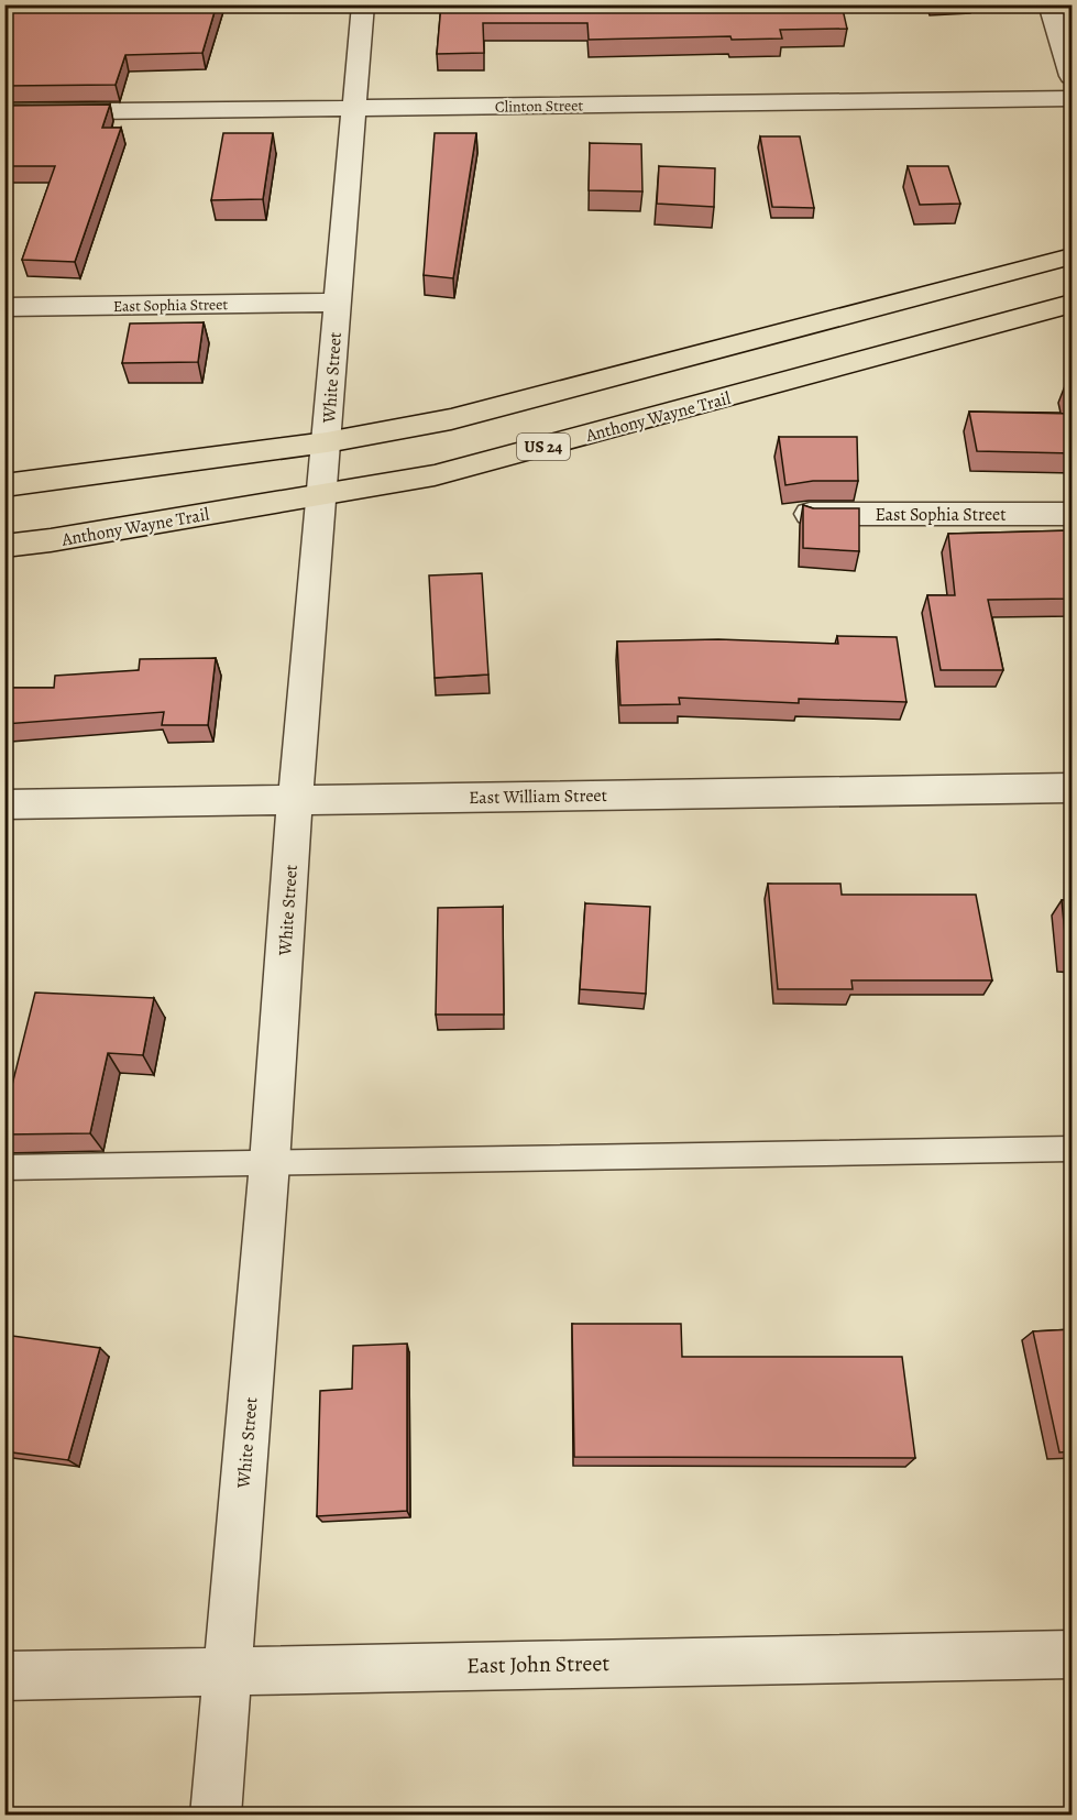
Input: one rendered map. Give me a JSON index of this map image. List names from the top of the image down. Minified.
{"streets":{"highway":["Anthony Wayne Trail","US 24"],"street":["Clinton Street","East Sophia Street","White Street","East William Street","East John Street"]},"crossings":[["Clinton Street","White Street"],["East Sophia Street","White Street"],["White Street","Anthony Wayne Trail"],["White Street","East William Street"],["White Street","East John Street"]]}
